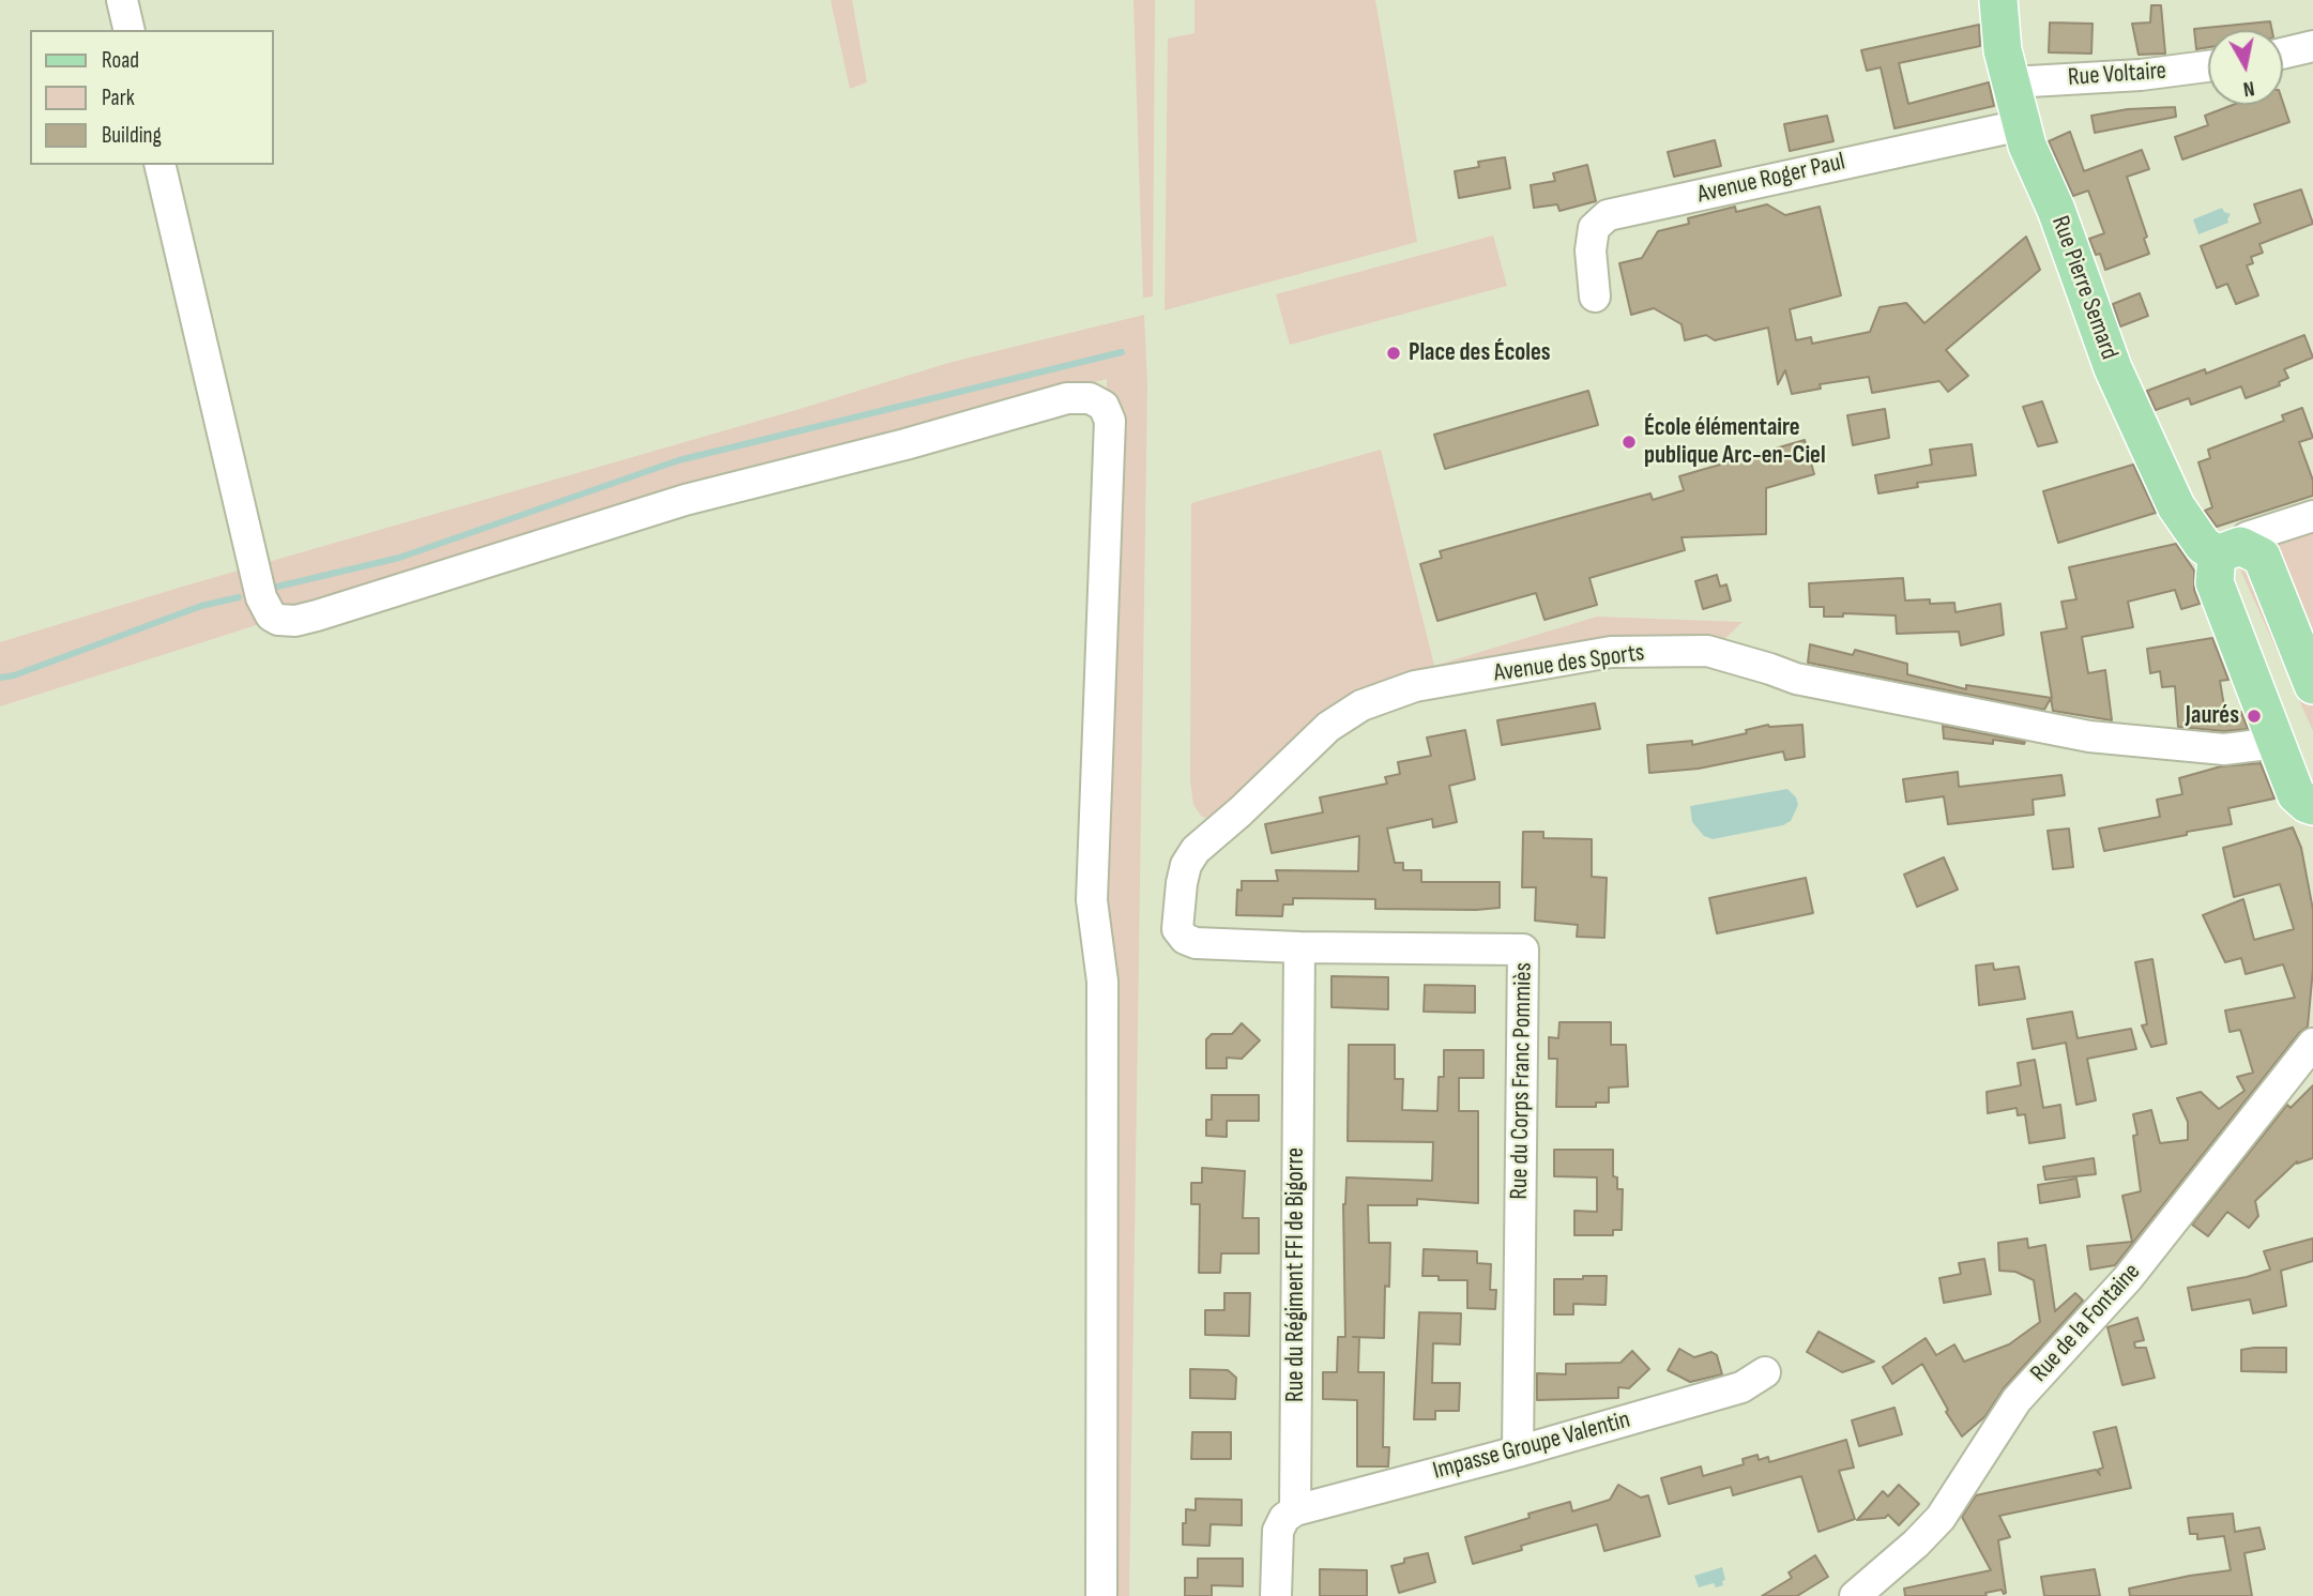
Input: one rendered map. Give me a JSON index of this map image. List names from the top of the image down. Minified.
{"streets":{"main road":["Rue Pierre Semard"],"street":["Rue Voltaire","Avenue Roger Paul","Avenue des Sports","Rue du Corps Franc Pommiès","Rue du Régiment FFI de Bigorre","Rue de la Fontaine","Impasse Groupe Valentin"]},"crossings":[["Rue Voltaire","Rue Pierre Semard"],["Avenue Roger Paul","Rue Pierre Semard"],["Avenue des Sports","Rue du Corps Franc Pommiès"],["Rue du Corps Franc Pommiès","Rue du Régiment FFI de Bigorre"],["Rue du Corps Franc Pommiès","Impasse Groupe Valentin"],["Rue du Régiment FFI de Bigorre","Impasse Groupe Valentin"]],"places":["Place des Écoles","École élémentaire publique Arc-en-Ciel","Jaurés"],"legend":["Road","Park","Building"],"north":"bottom"}
